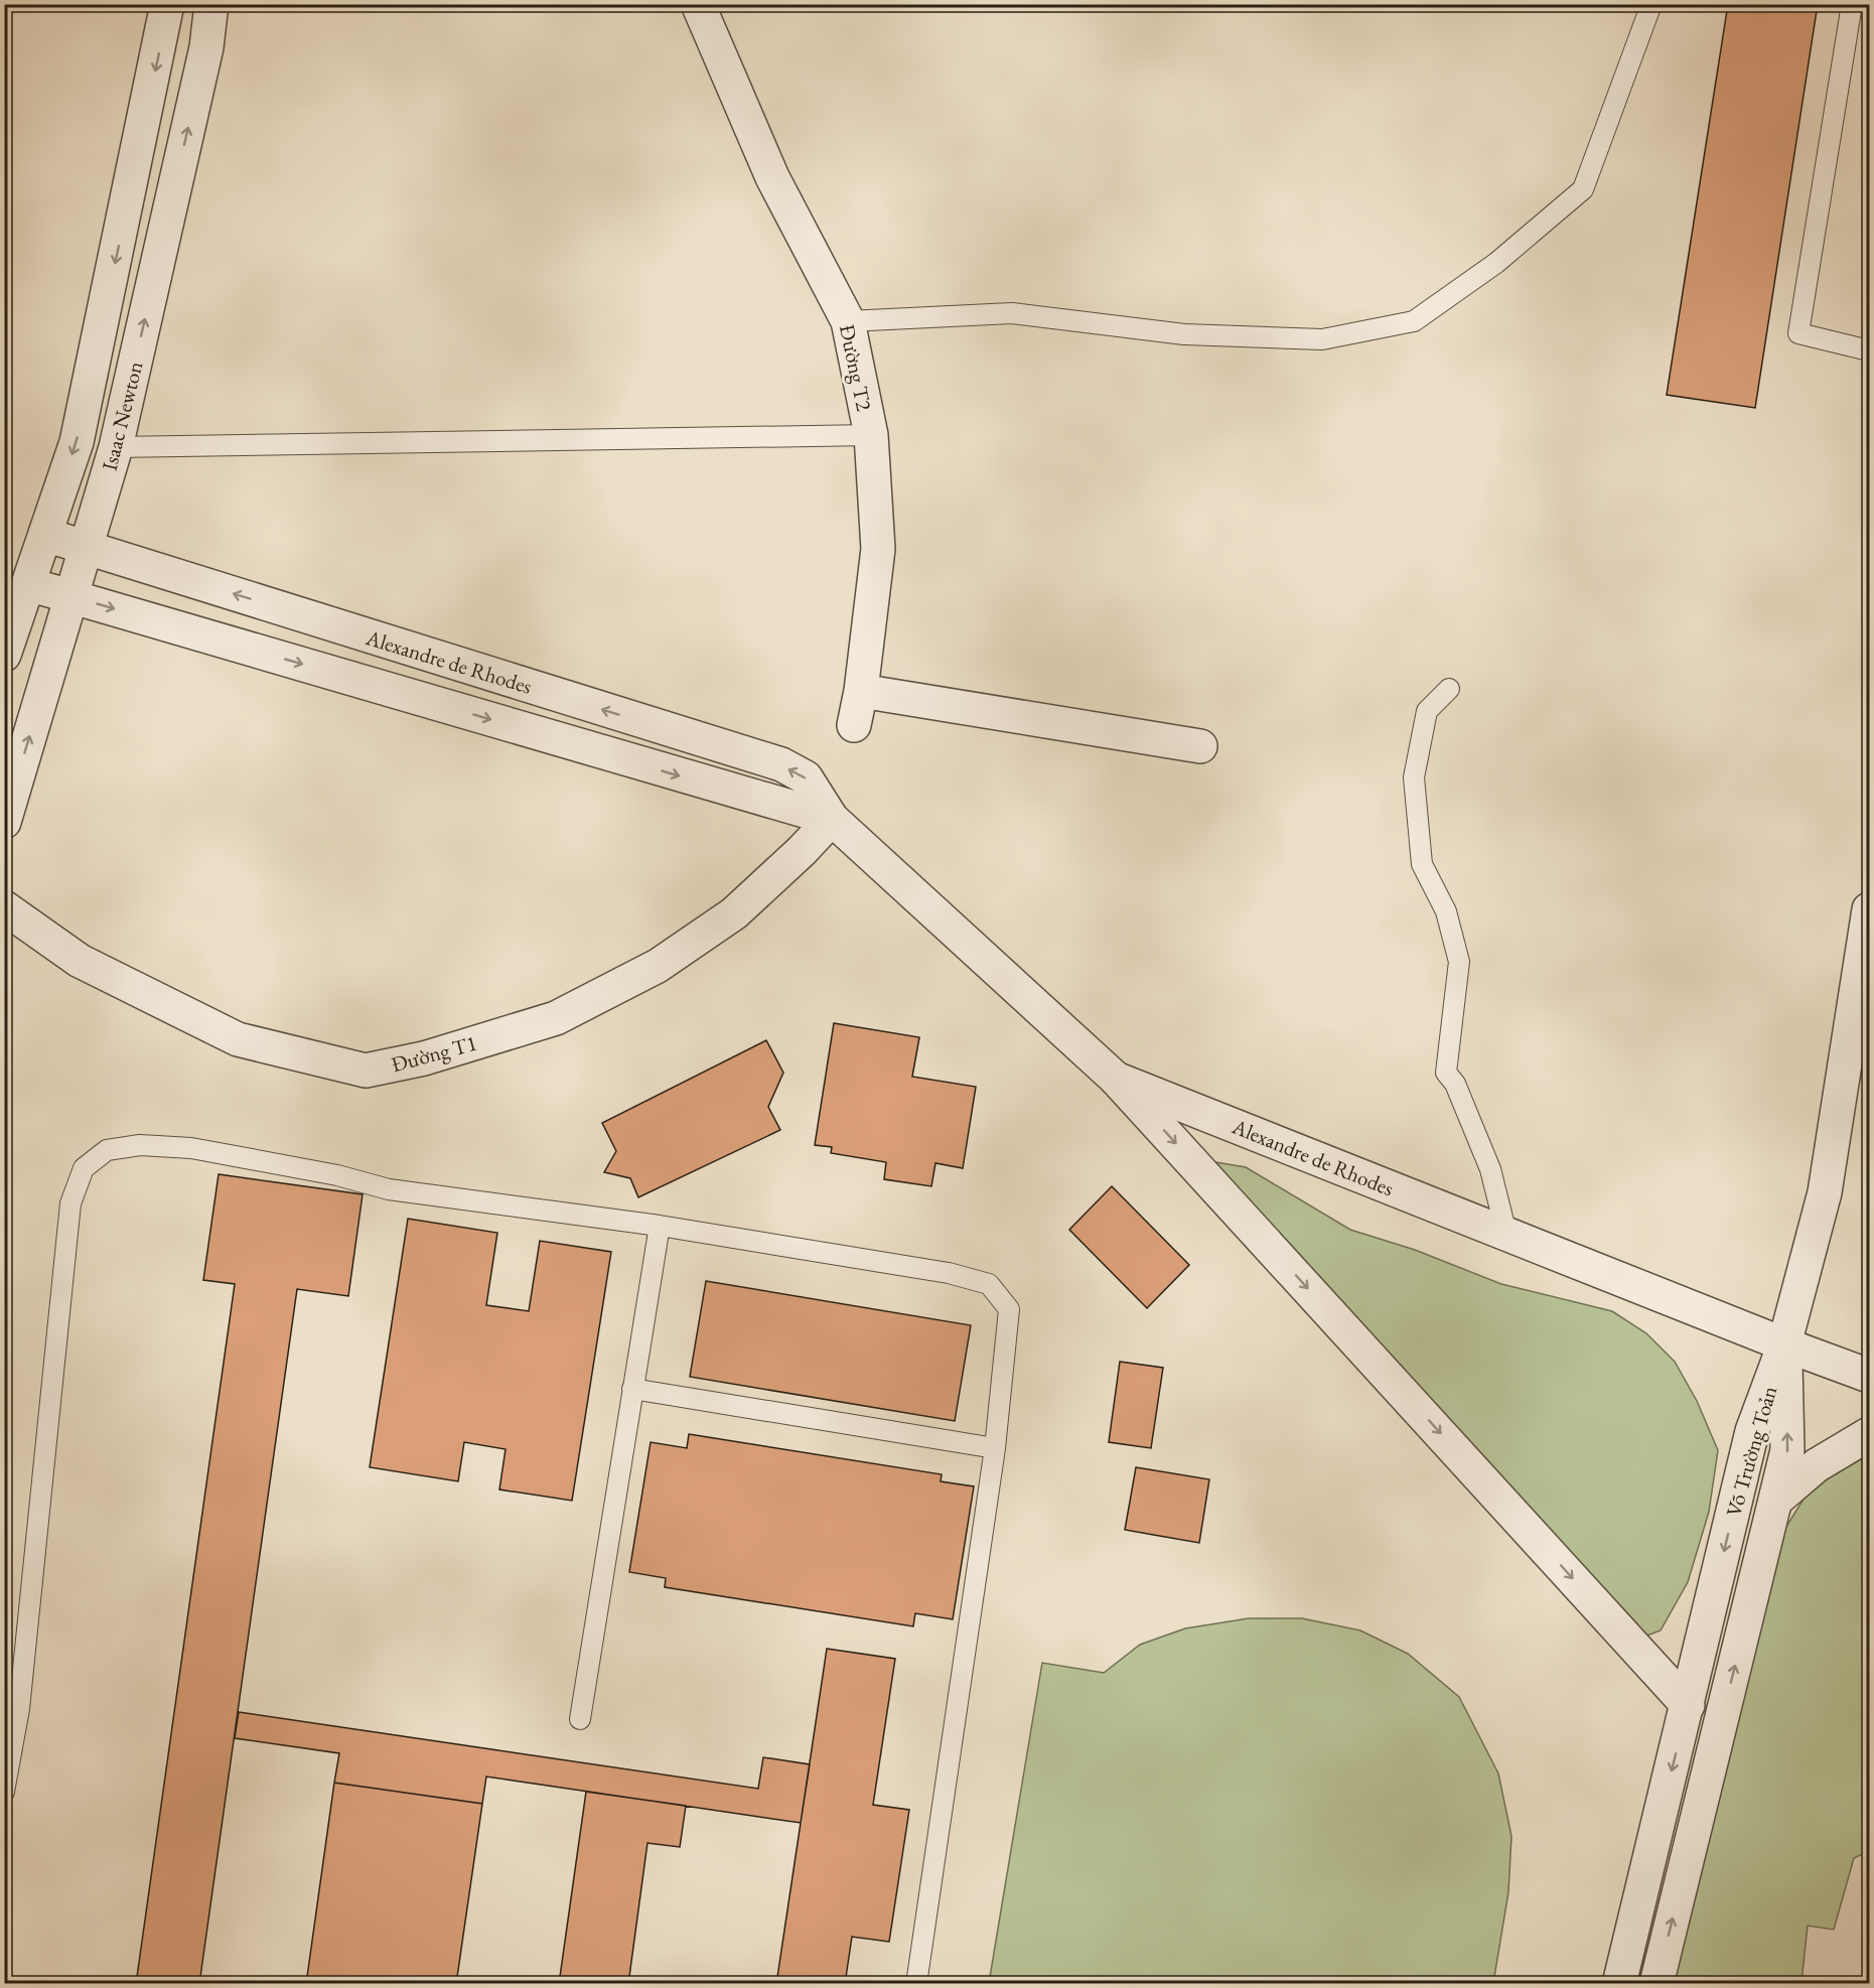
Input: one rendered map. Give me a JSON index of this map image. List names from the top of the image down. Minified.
{"streets":{"street":["Đường T2","Isaac Newton","Alexandre de Rhodes","Đường T1","Võ Trường Toản"]},"crossings":[["Isaac Newton","Alexandre de Rhodes"],["Alexandre de Rhodes","Đường T1"],["Alexandre de Rhodes","Võ Trường Toản"]]}
